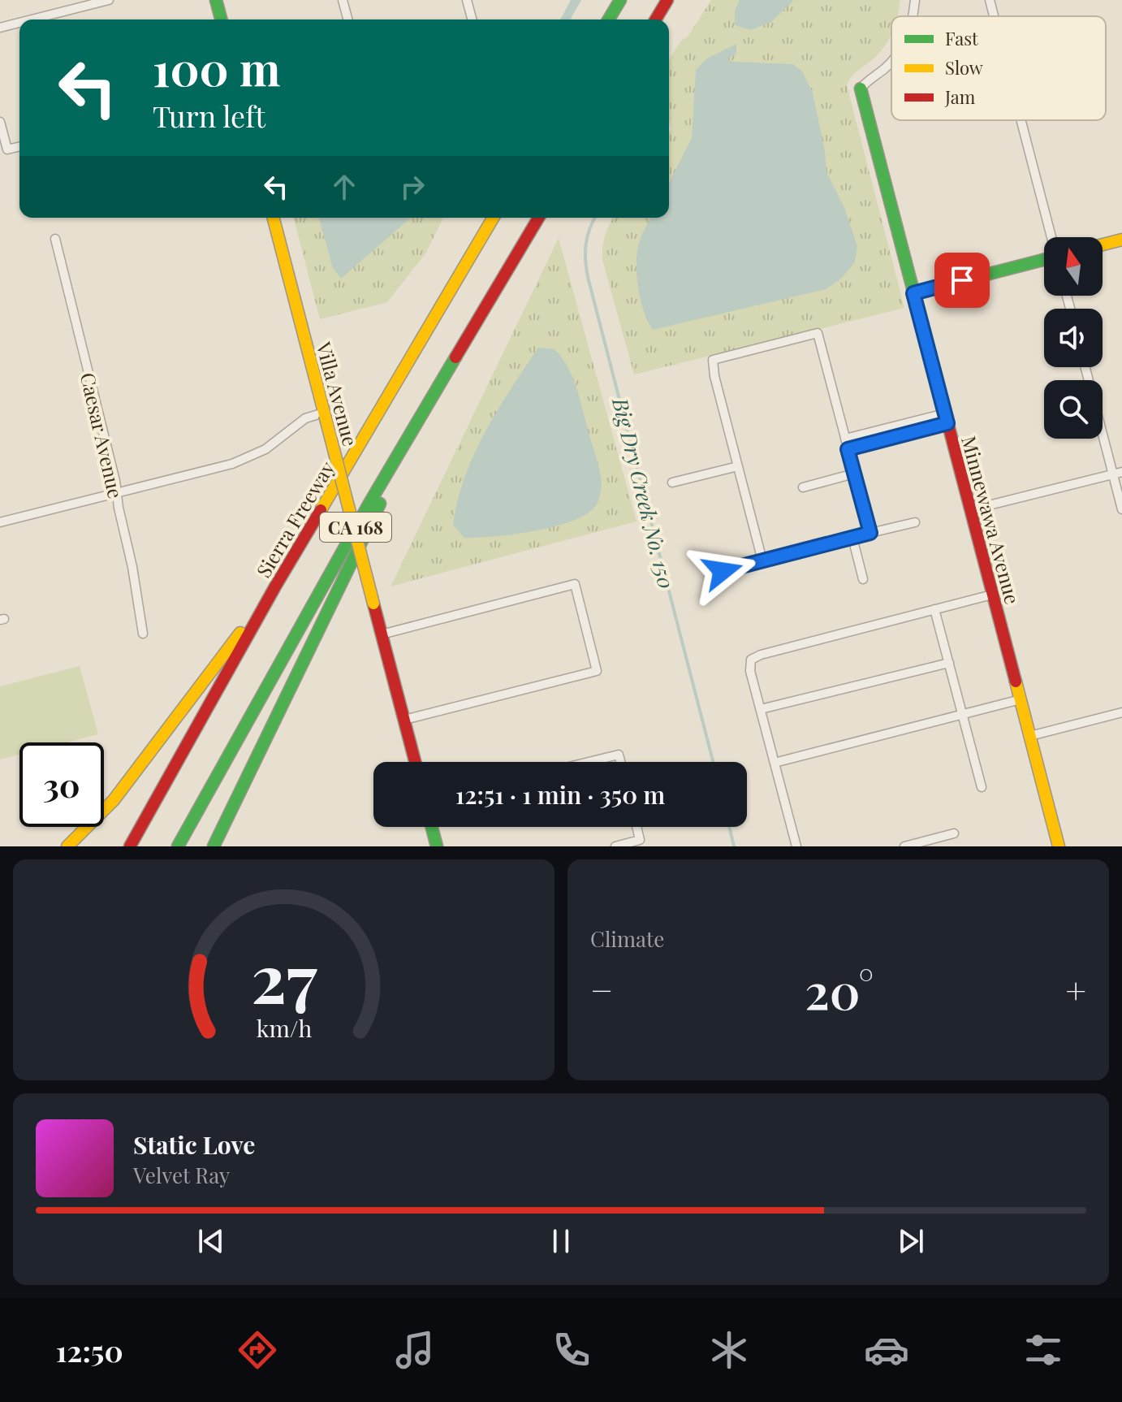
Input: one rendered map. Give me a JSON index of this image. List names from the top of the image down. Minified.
{"streets":{"main road":["Villa Avenue","Sierra Freeway","Minnewawa Avenue","CA 168"],"street":["Caesar Avenue"]},"water":["Big Dry Creek No. 150"],"legend":["Fast","Slow","Jam"],"north":"top","page":{"turn":["100 m","Turn left"],"limit":"30","trip":"12:51 · 1 min · 350 m","tile":"Climate","heat":["−","20°","+"],"song":["Static Love","Velvet Ray"],"tabs":"12:50","gauge":["27","km/h"]}}
